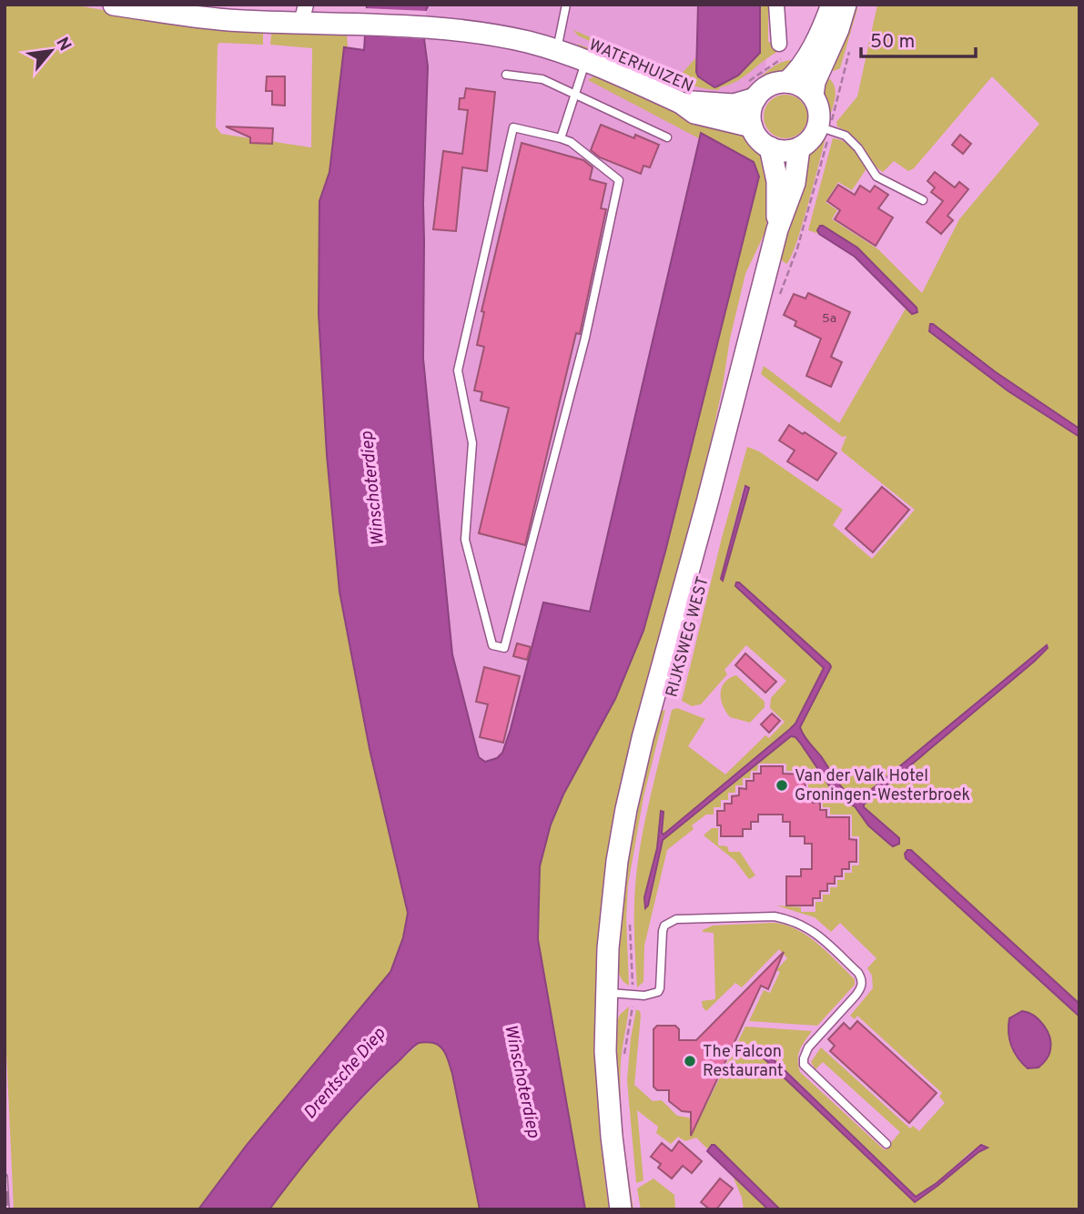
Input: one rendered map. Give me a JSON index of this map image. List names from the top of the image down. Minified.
{"streets":{"main road":["WATERHUIZEN","RIJKSWEG WEST"]},"crossings":[["WATERHUIZEN","RIJKSWEG WEST"]],"water":["Winschoterdiep","Drentsche Diep"],"places":["Van der Valk Hotel Groningen-Westerbroek","The Falcon Restaurant"],"house_numbers":["5a"],"scale_bar":"50 m","north":"top right"}
